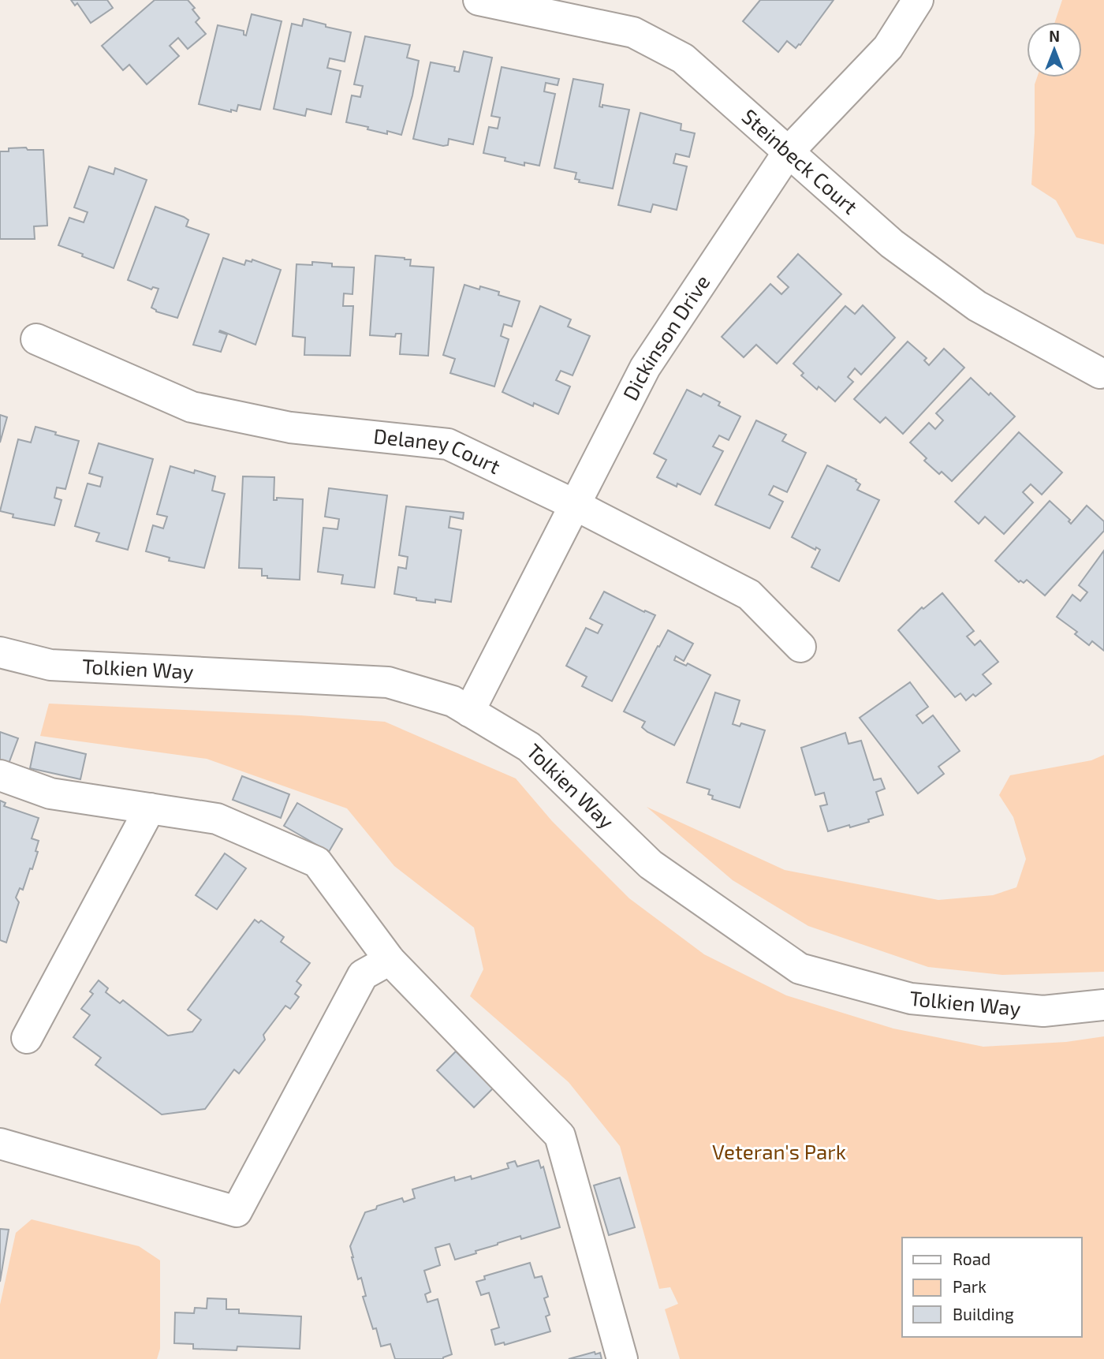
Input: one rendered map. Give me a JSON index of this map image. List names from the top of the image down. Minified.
{"streets":{"street":["Steinbeck Court","Dickinson Drive","Delaney Court","Tolkien Way"]},"crossings":[["Steinbeck Court","Dickinson Drive"],["Dickinson Drive","Delaney Court"],["Dickinson Drive","Tolkien Way"]],"parks":["Veteran's Park"],"legend":["Road","Park","Building"],"north":"top"}
